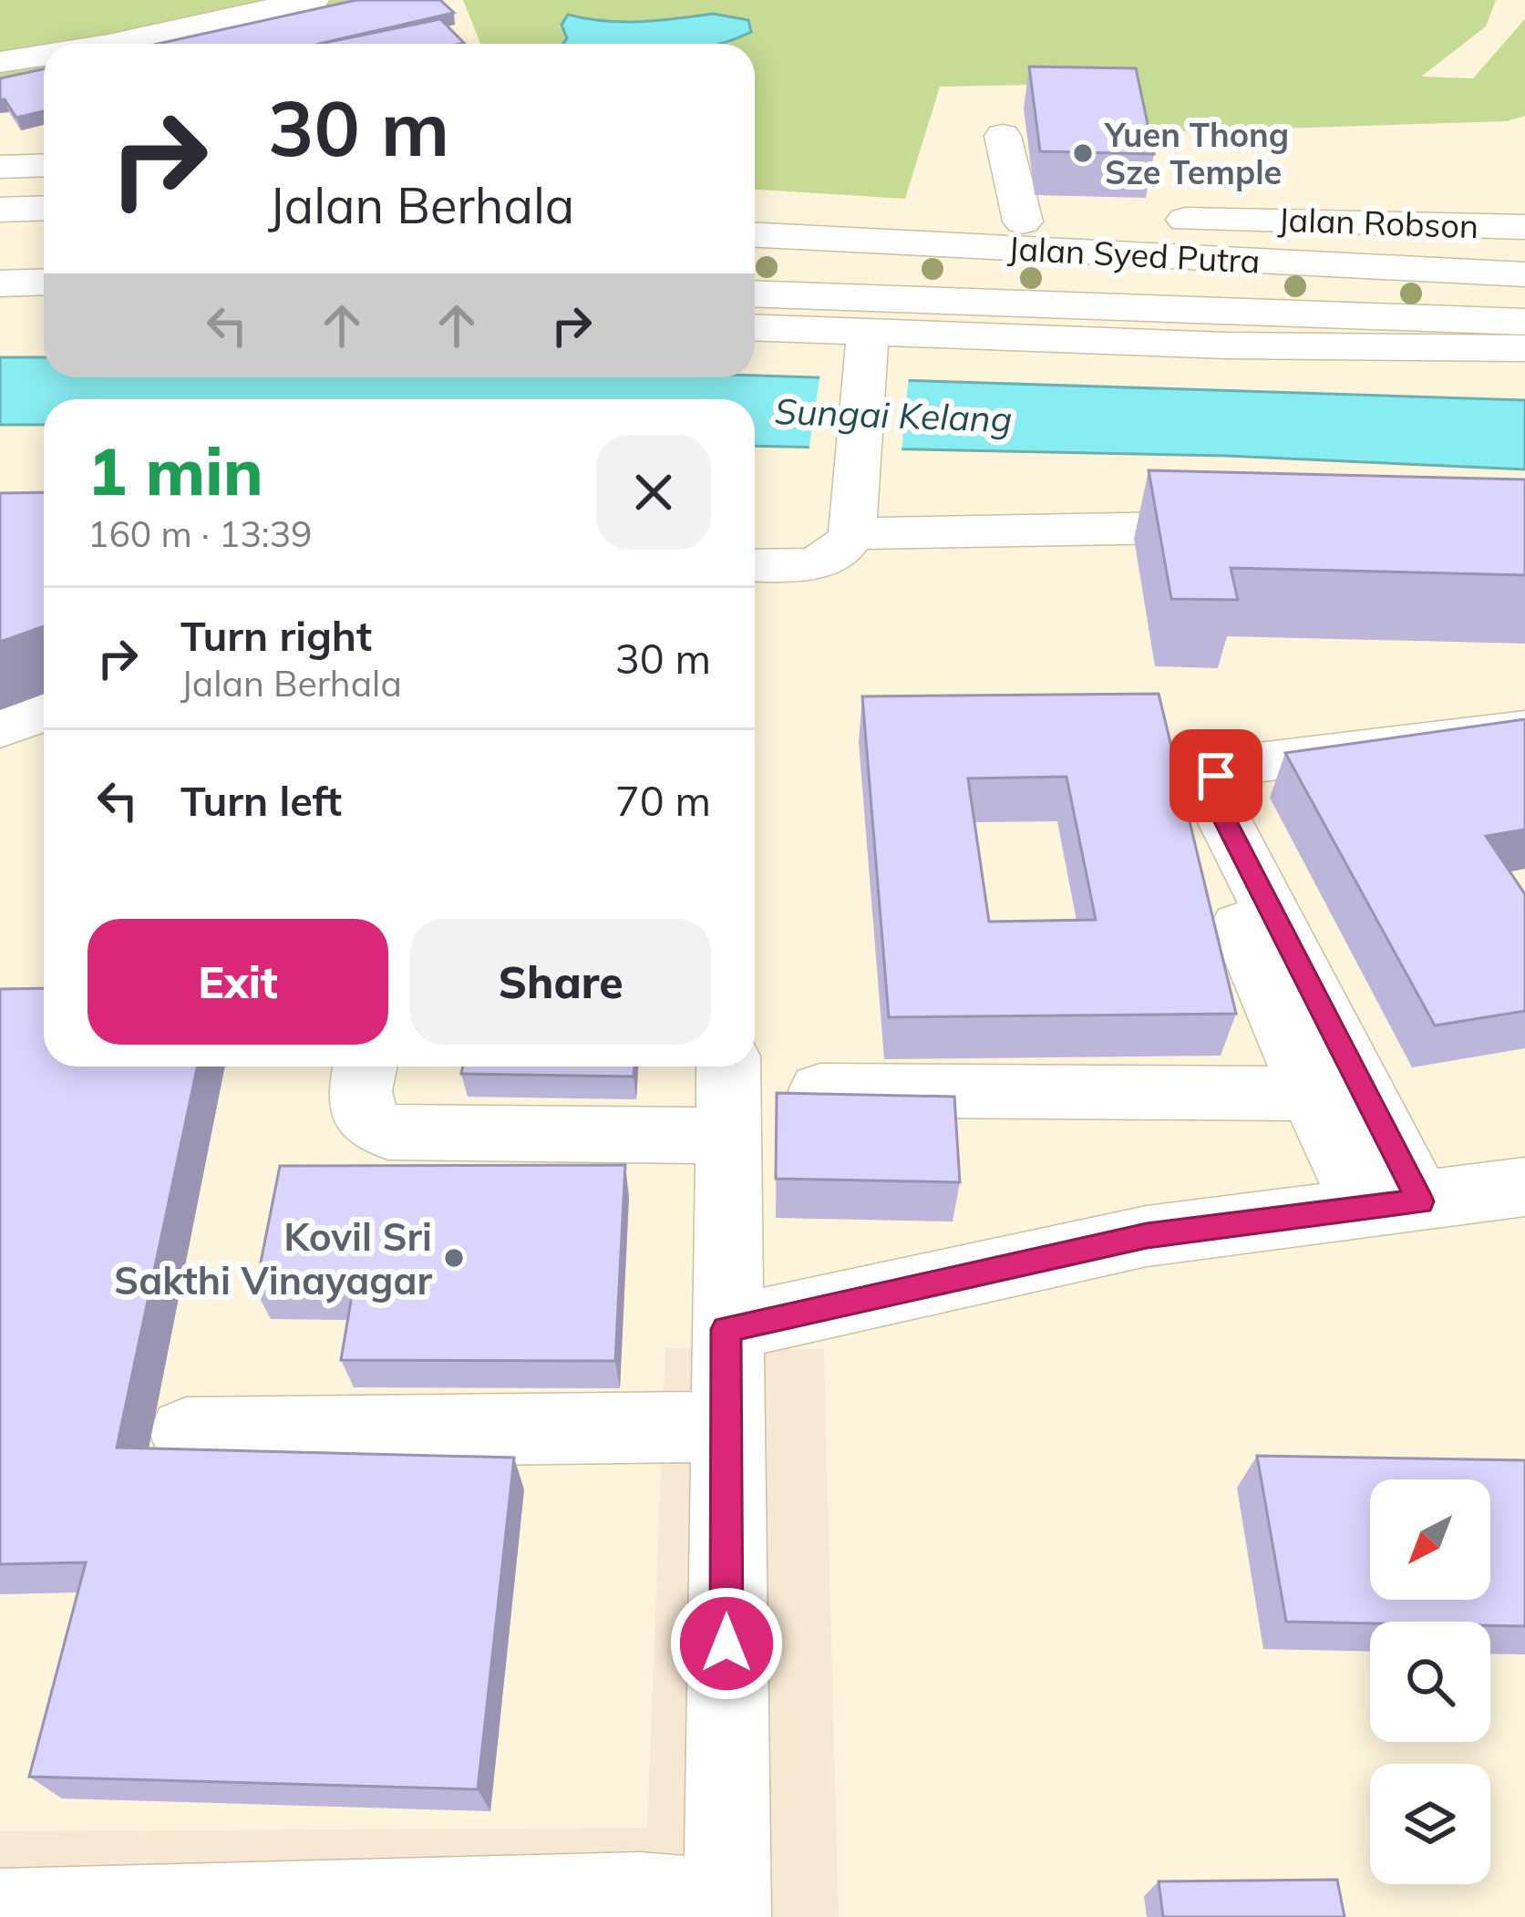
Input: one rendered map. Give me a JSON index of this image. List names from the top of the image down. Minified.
{"streets":{"main road":["Jalan Robson","Jalan Syed Putra"]},"crossings":[["Jalan Robson","Jalan Syed Putra"]],"water":["Sungai Kelang"],"places":["Yuen Thong Sze Temple","Kovil Sri Sakthi Vinayagar"],"north":"bottom left","page":{"turn":["30 m","Jalan Berhala"],"heading":["1 min","160 m · 13:39"],"list":[{"name":"Turn right","note":"Jalan Berhala","value":"30 m"},{"name":"Turn left","value":"70 m"}],"buttons":["Exit","Share"]}}
